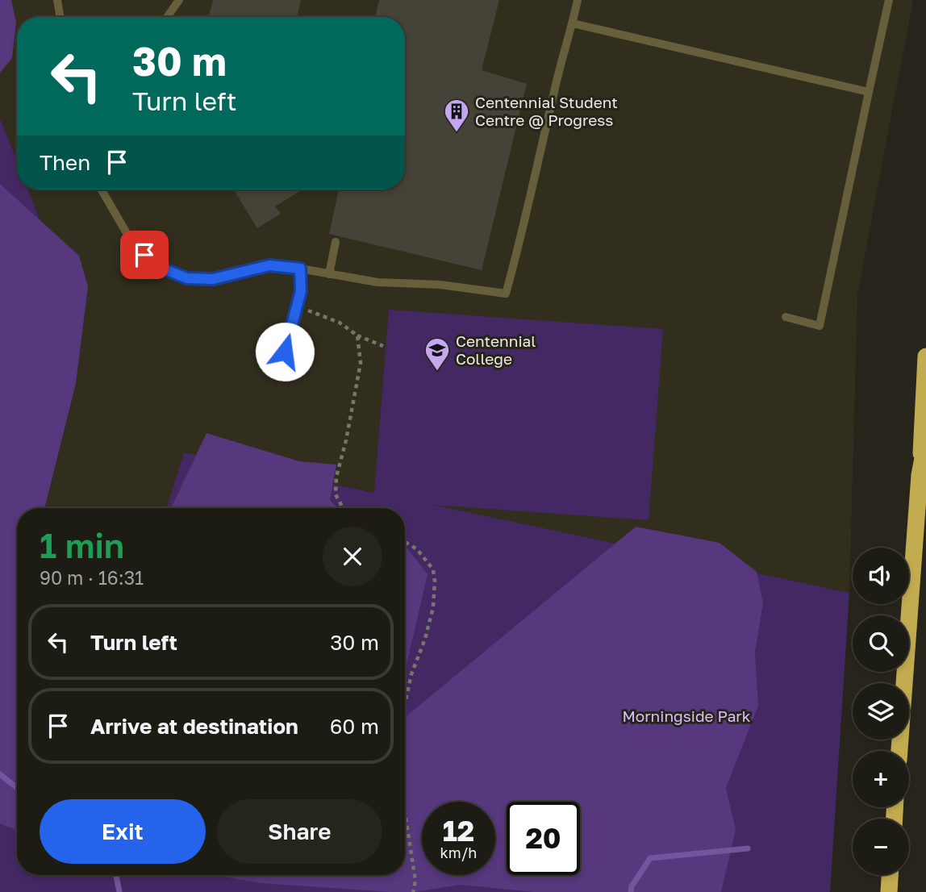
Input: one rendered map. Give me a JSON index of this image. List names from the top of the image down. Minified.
{"parks":["Morningside Park"],"places":{"building":["Centennial Student Centre @ Progress"],"school or university":["Centennial College"]},"page":{"turn":["30 m","Turn left"],"then":"Then","heading":["1 min","90 m · 16:31"],"map_buttons":["+","−"],"list":[{"name":"Turn left","value":"30 m"},{"name":"Arrive at destination","value":"60 m"}],"buttons":["Exit","Share"],"speed":"12 km/h","limit":"20"}}
